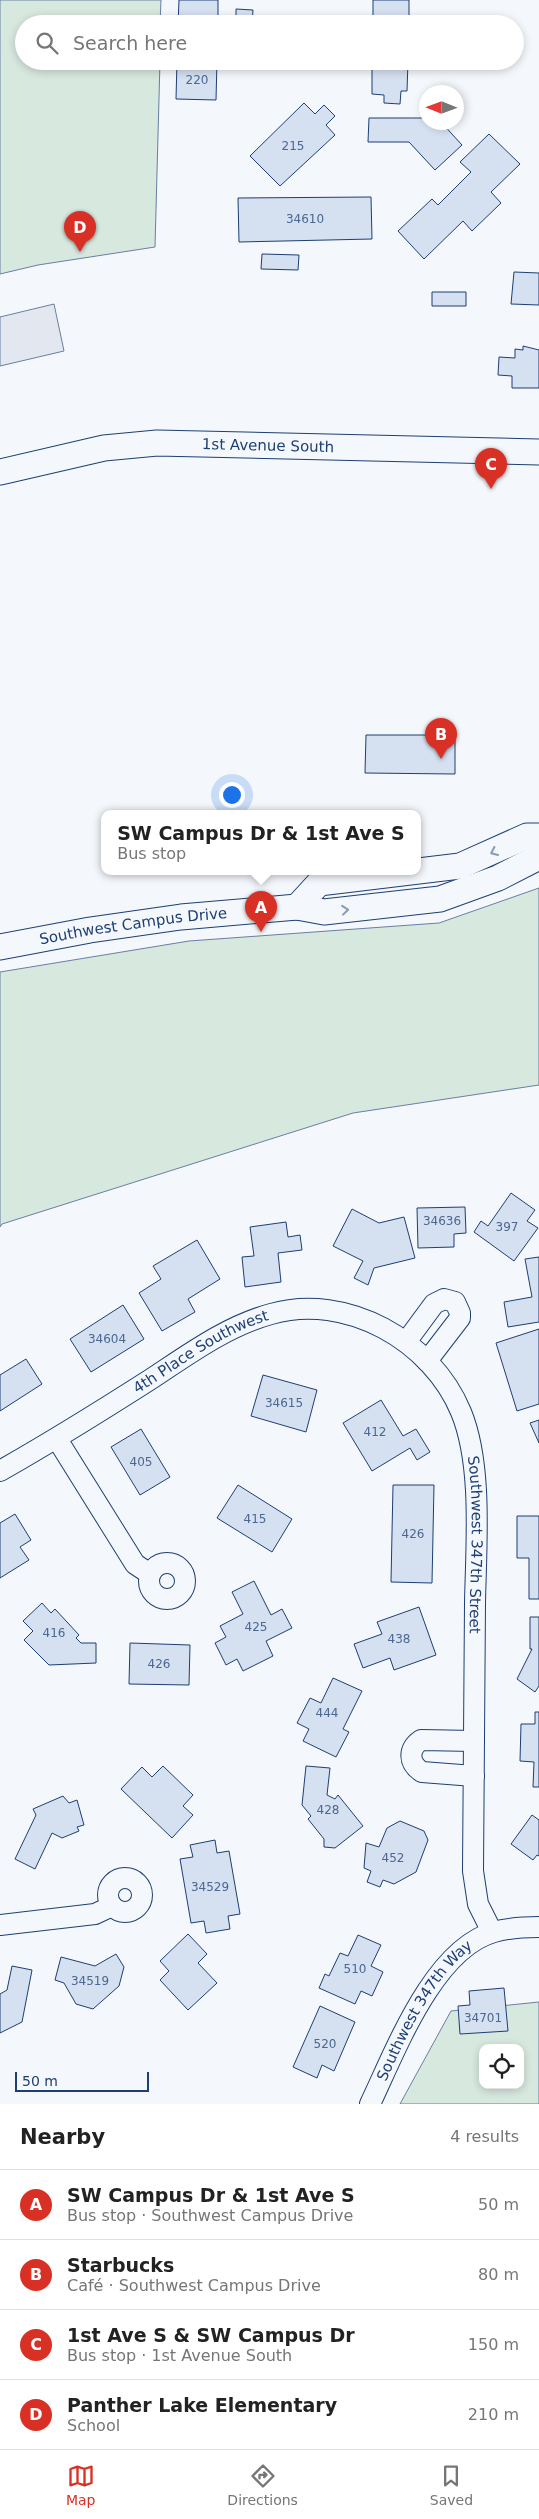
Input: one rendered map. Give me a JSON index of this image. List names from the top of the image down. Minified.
{"streets":{"main road":["1st Avenue South","Southwest Campus Drive"],"street":["4th Place Southwest","Southwest 347th Street","Southwest 347th Way"]},"crossings":[["4th Place Southwest","Southwest 347th Street"],["Southwest 347th Street","Southwest 347th Way"]],"house_numbers":["220","215","34610","34636","397","34604","34615","412","405","415","426","425","416","438","426","444","428","452","34529","510","34519","34701","520"],"scale_bar":"50 m","north":"left","page":{"search":"Search here","pins":["D","C","B","A"],"popup":["SW Campus Dr & 1st Ave S","Bus stop"],"scale":"50 m","heading":["Nearby","4 results"],"list":[{"mark":"A","name":"SW Campus Dr & 1st Ave S","note":"Bus stop · Southwest Campus Drive","value":"50 m"},{"mark":"B","name":"Starbucks","note":"Café · Southwest Campus Drive","value":"80 m"},{"mark":"C","name":"1st Ave S & SW Campus Dr","note":"Bus stop · 1st Avenue South","value":"150 m"},{"mark":"D","name":"Panther Lake Elementary","note":"School","value":"210 m"}],"nav":["Map","Directions","Saved"]}}
